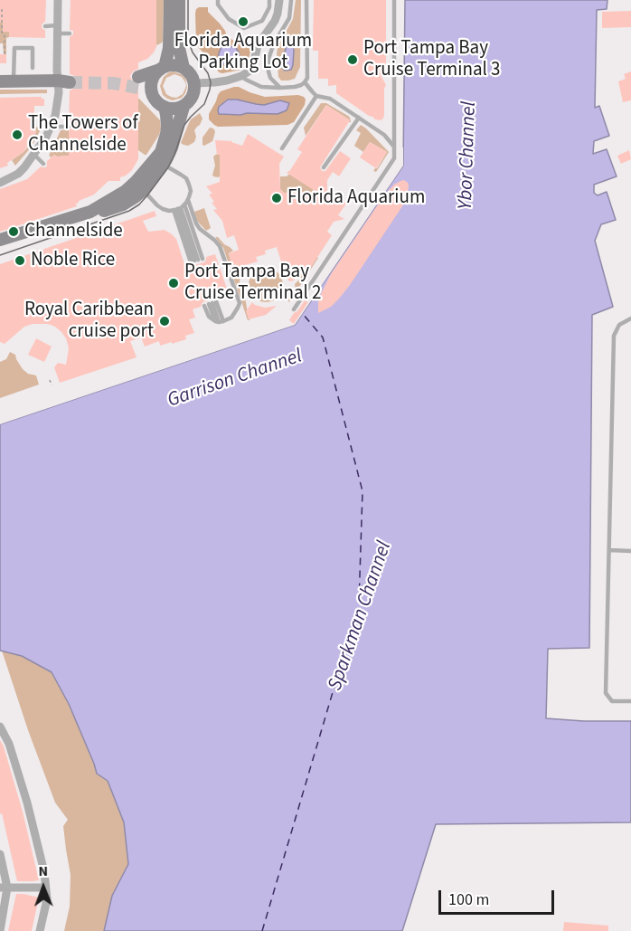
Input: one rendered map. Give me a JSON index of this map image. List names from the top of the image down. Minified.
{"water":["Ybor Channel","Garrison Channel","Sparkman Channel"],"places":["Florida Aquarium Parking Lot","Port Tampa Bay Cruise Terminal 3","The Towers of Channelside","Florida Aquarium","Channelside","Noble Rice","Port Tampa Bay Cruise Terminal 2","Royal Caribbean cruise port"],"scale_bar":"100 m","north":"top"}
